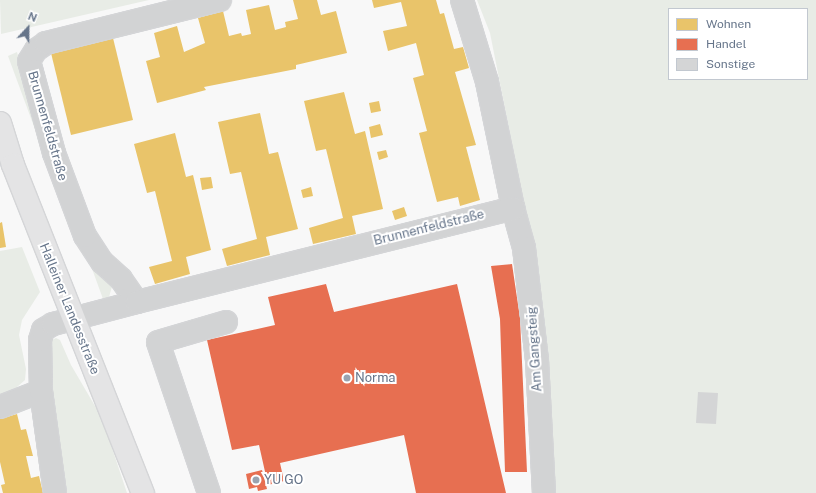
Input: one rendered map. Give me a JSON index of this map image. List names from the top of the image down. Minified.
{"streets":{"main road":["Halleiner Landesstraße"],"street":["Brunnenfeldstraße","Am Gangsteig"]},"crossings":[["Brunnenfeldstraße","Halleiner Landesstraße"],["Brunnenfeldstraße","Am Gangsteig"]],"places":["Norma","YU GO"],"legend":["Wohnen","Handel","Sonstige"],"north":"top"}
